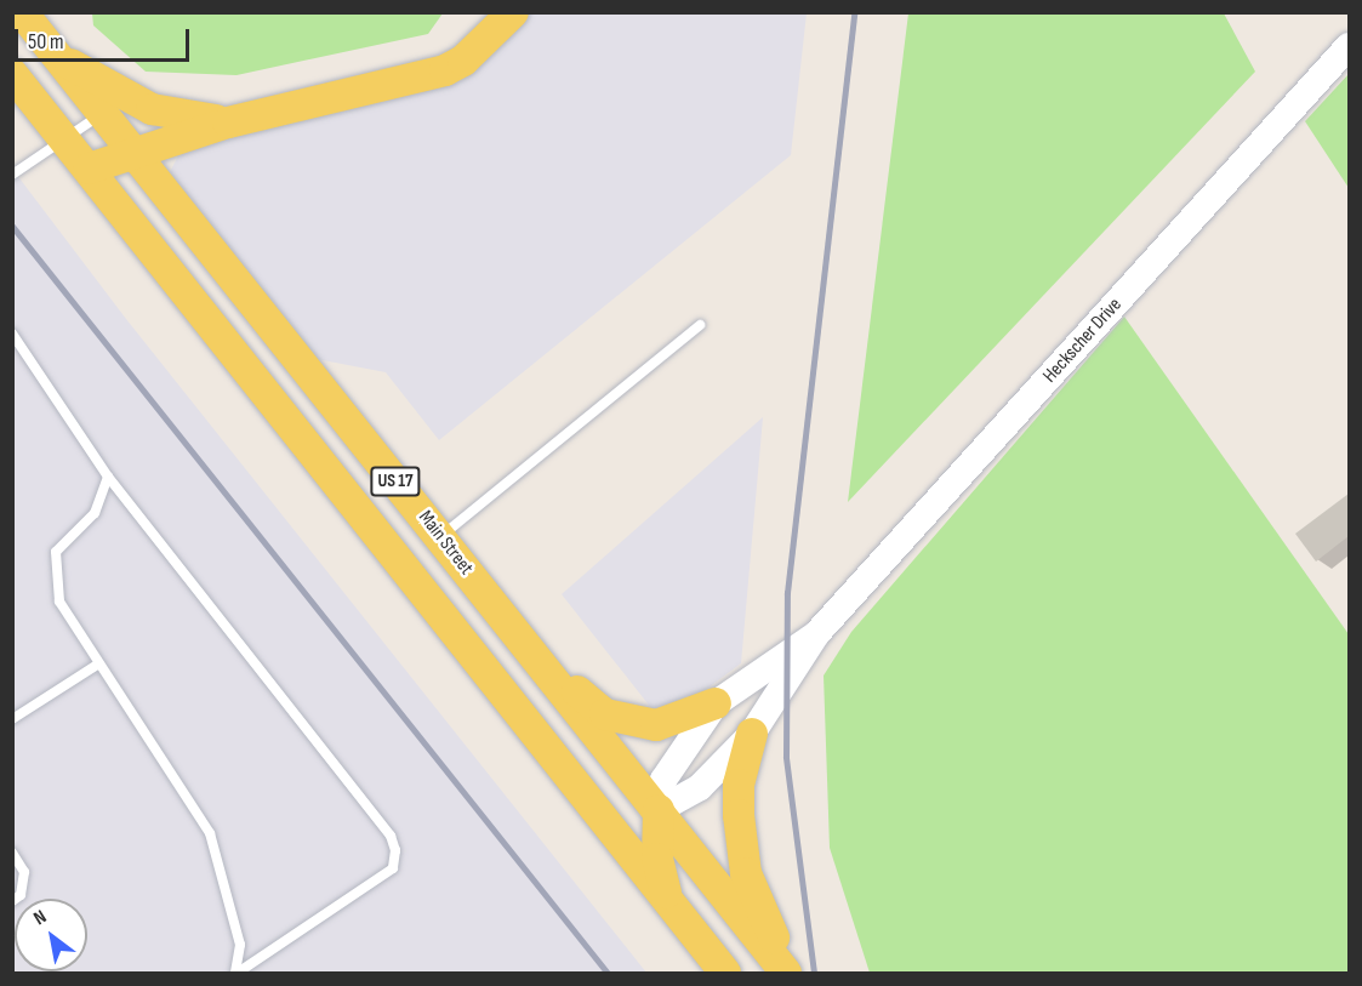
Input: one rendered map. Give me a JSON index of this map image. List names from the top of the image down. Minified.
{"streets":{"main road":["Heckscher Drive","US 17","Main Street"]},"crossings":[["Heckscher Drive","Main Street"]],"scale_bar":"50 m","north":"top left"}
